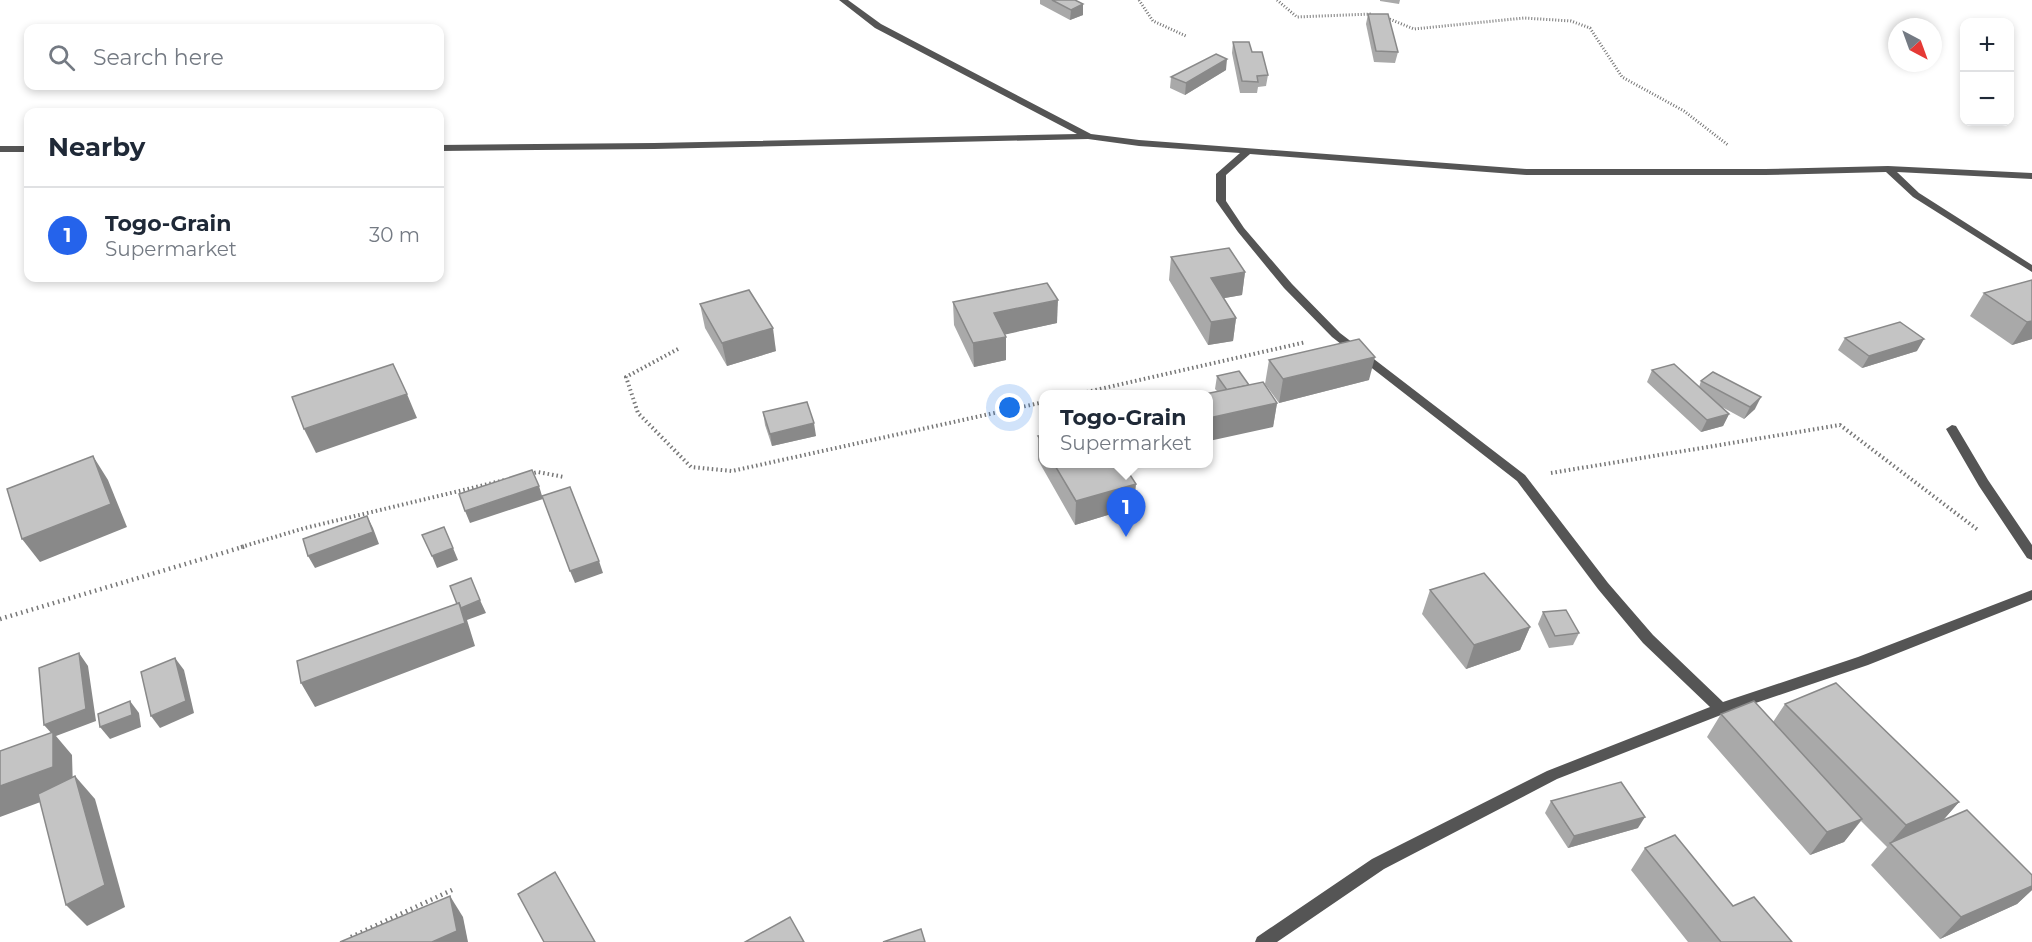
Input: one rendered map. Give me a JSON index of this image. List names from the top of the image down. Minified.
{"north":"bottom right","page":{"map_buttons":["+","−"],"search":"Search here","heading":"Nearby","list":[{"mark":"1","name":"Togo-Grain","note":"Supermarket","value":"30 m"}],"popup":["Togo-Grain","Supermarket"],"pins":"1"}}
